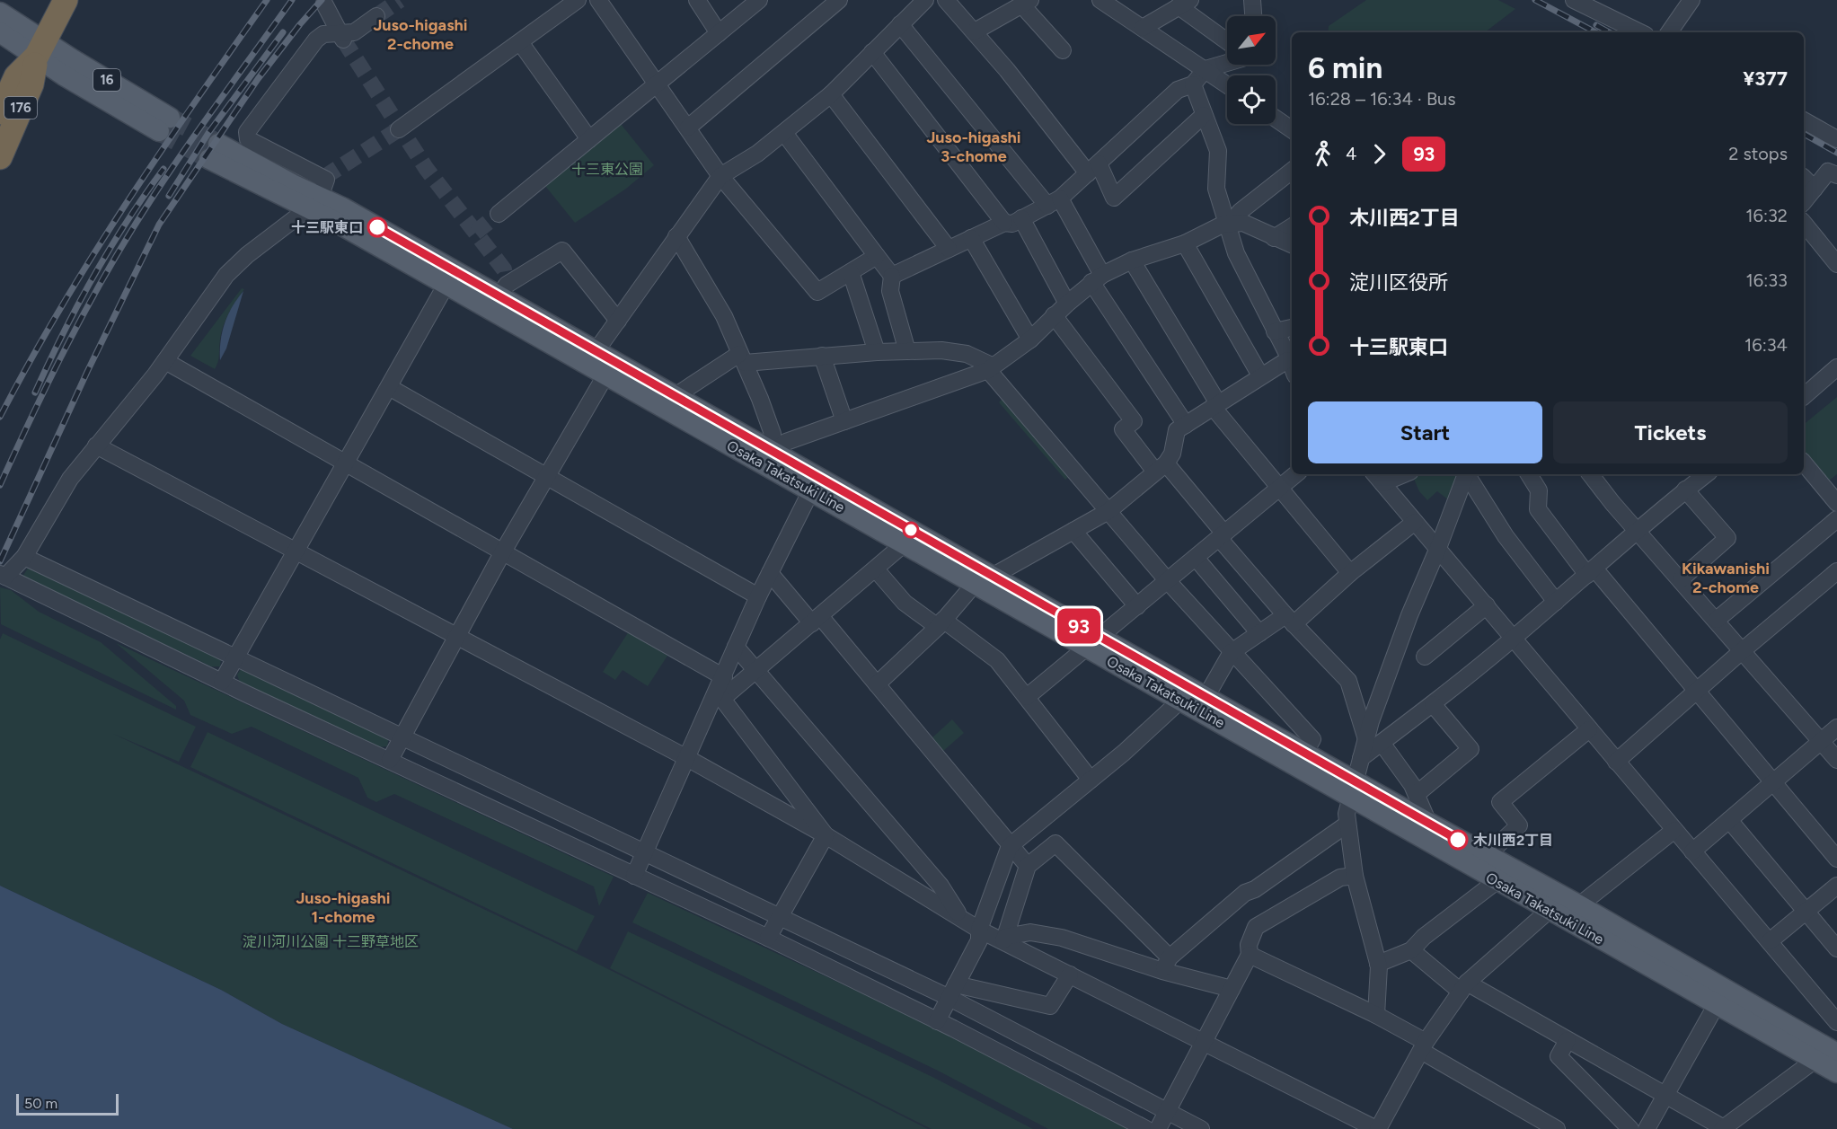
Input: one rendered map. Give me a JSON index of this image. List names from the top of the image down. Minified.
{"streets":{"highway":["176"],"main road":["16","Osaka Takatsuki Line"]},"crossings":[["16","176"]],"districts":["Juso-higashi 2-chome","Juso-higashi 3-chome","Kikawanishi 2-chome","Juso-higashi 1-chome"],"parks":["十三東公園","淀川河川公園 十三野草地区"],"places":["十三駅東口","木川西2丁目"],"lines":["bus line 93"],"scale_bar":"50 m","north":"top right","page":{"on_map":"93","heading":["6 min","16:28 – 16:34 · Bus","¥377"],"legs":["4","93","2 stops"],"list":[{"name":"木川西2丁目","value":"16:32"},{"name":"淀川区役所","value":"16:33"},{"name":"十三駅東口","value":"16:34"}],"buttons":["Start","Tickets"],"scale":"50 m"}}
